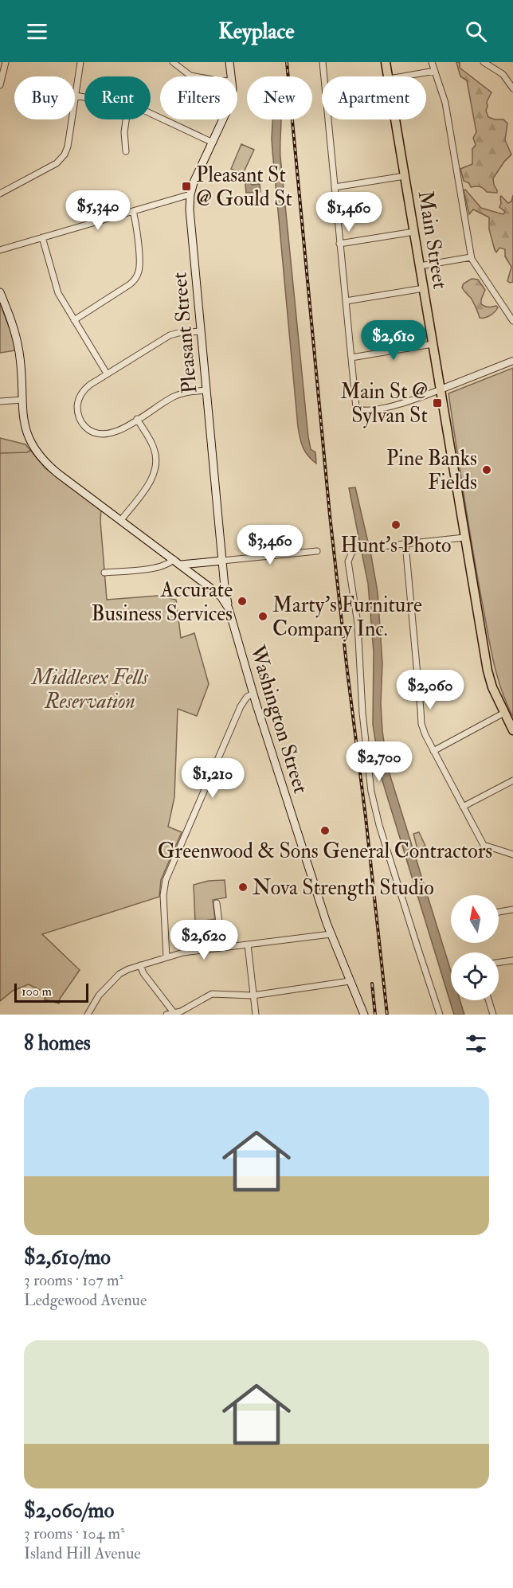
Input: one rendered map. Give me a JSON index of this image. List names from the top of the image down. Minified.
{"streets":{"main road":["Main Street","Pleasant Street","Washington Street"]},"crossings":[["Pleasant Street","Washington Street"]],"parks":["Middlesex Fells Reservation"],"places":{"transit":["Pleasant St @ Gould St","Main St @ Sylvan St"],"other":["Pine Banks Fields","Hunt's Photo","Accurate Business Services","Marty's Furniture Company Inc.","Greenwood & Sons General Contractors","Nova Strength Studio"]},"scale_bar":"100 m","north":"top","page":{"header":"Keyplace","chip":["Buy","Rent","Filters","New","Apartment"],"price":["$5,340","$1,460","$2,610","$3,460","$2,060","$2,700","$1,210","$2,620"],"scale":"100 m","heading":"8 homes","list":[{"name":"$2,610/mo","note":"3 rooms · 107 m² · Ledgewood Avenue"},{"name":"$2,060/mo","note":"3 rooms · 104 m² · Island Hill Avenue"}]}}
